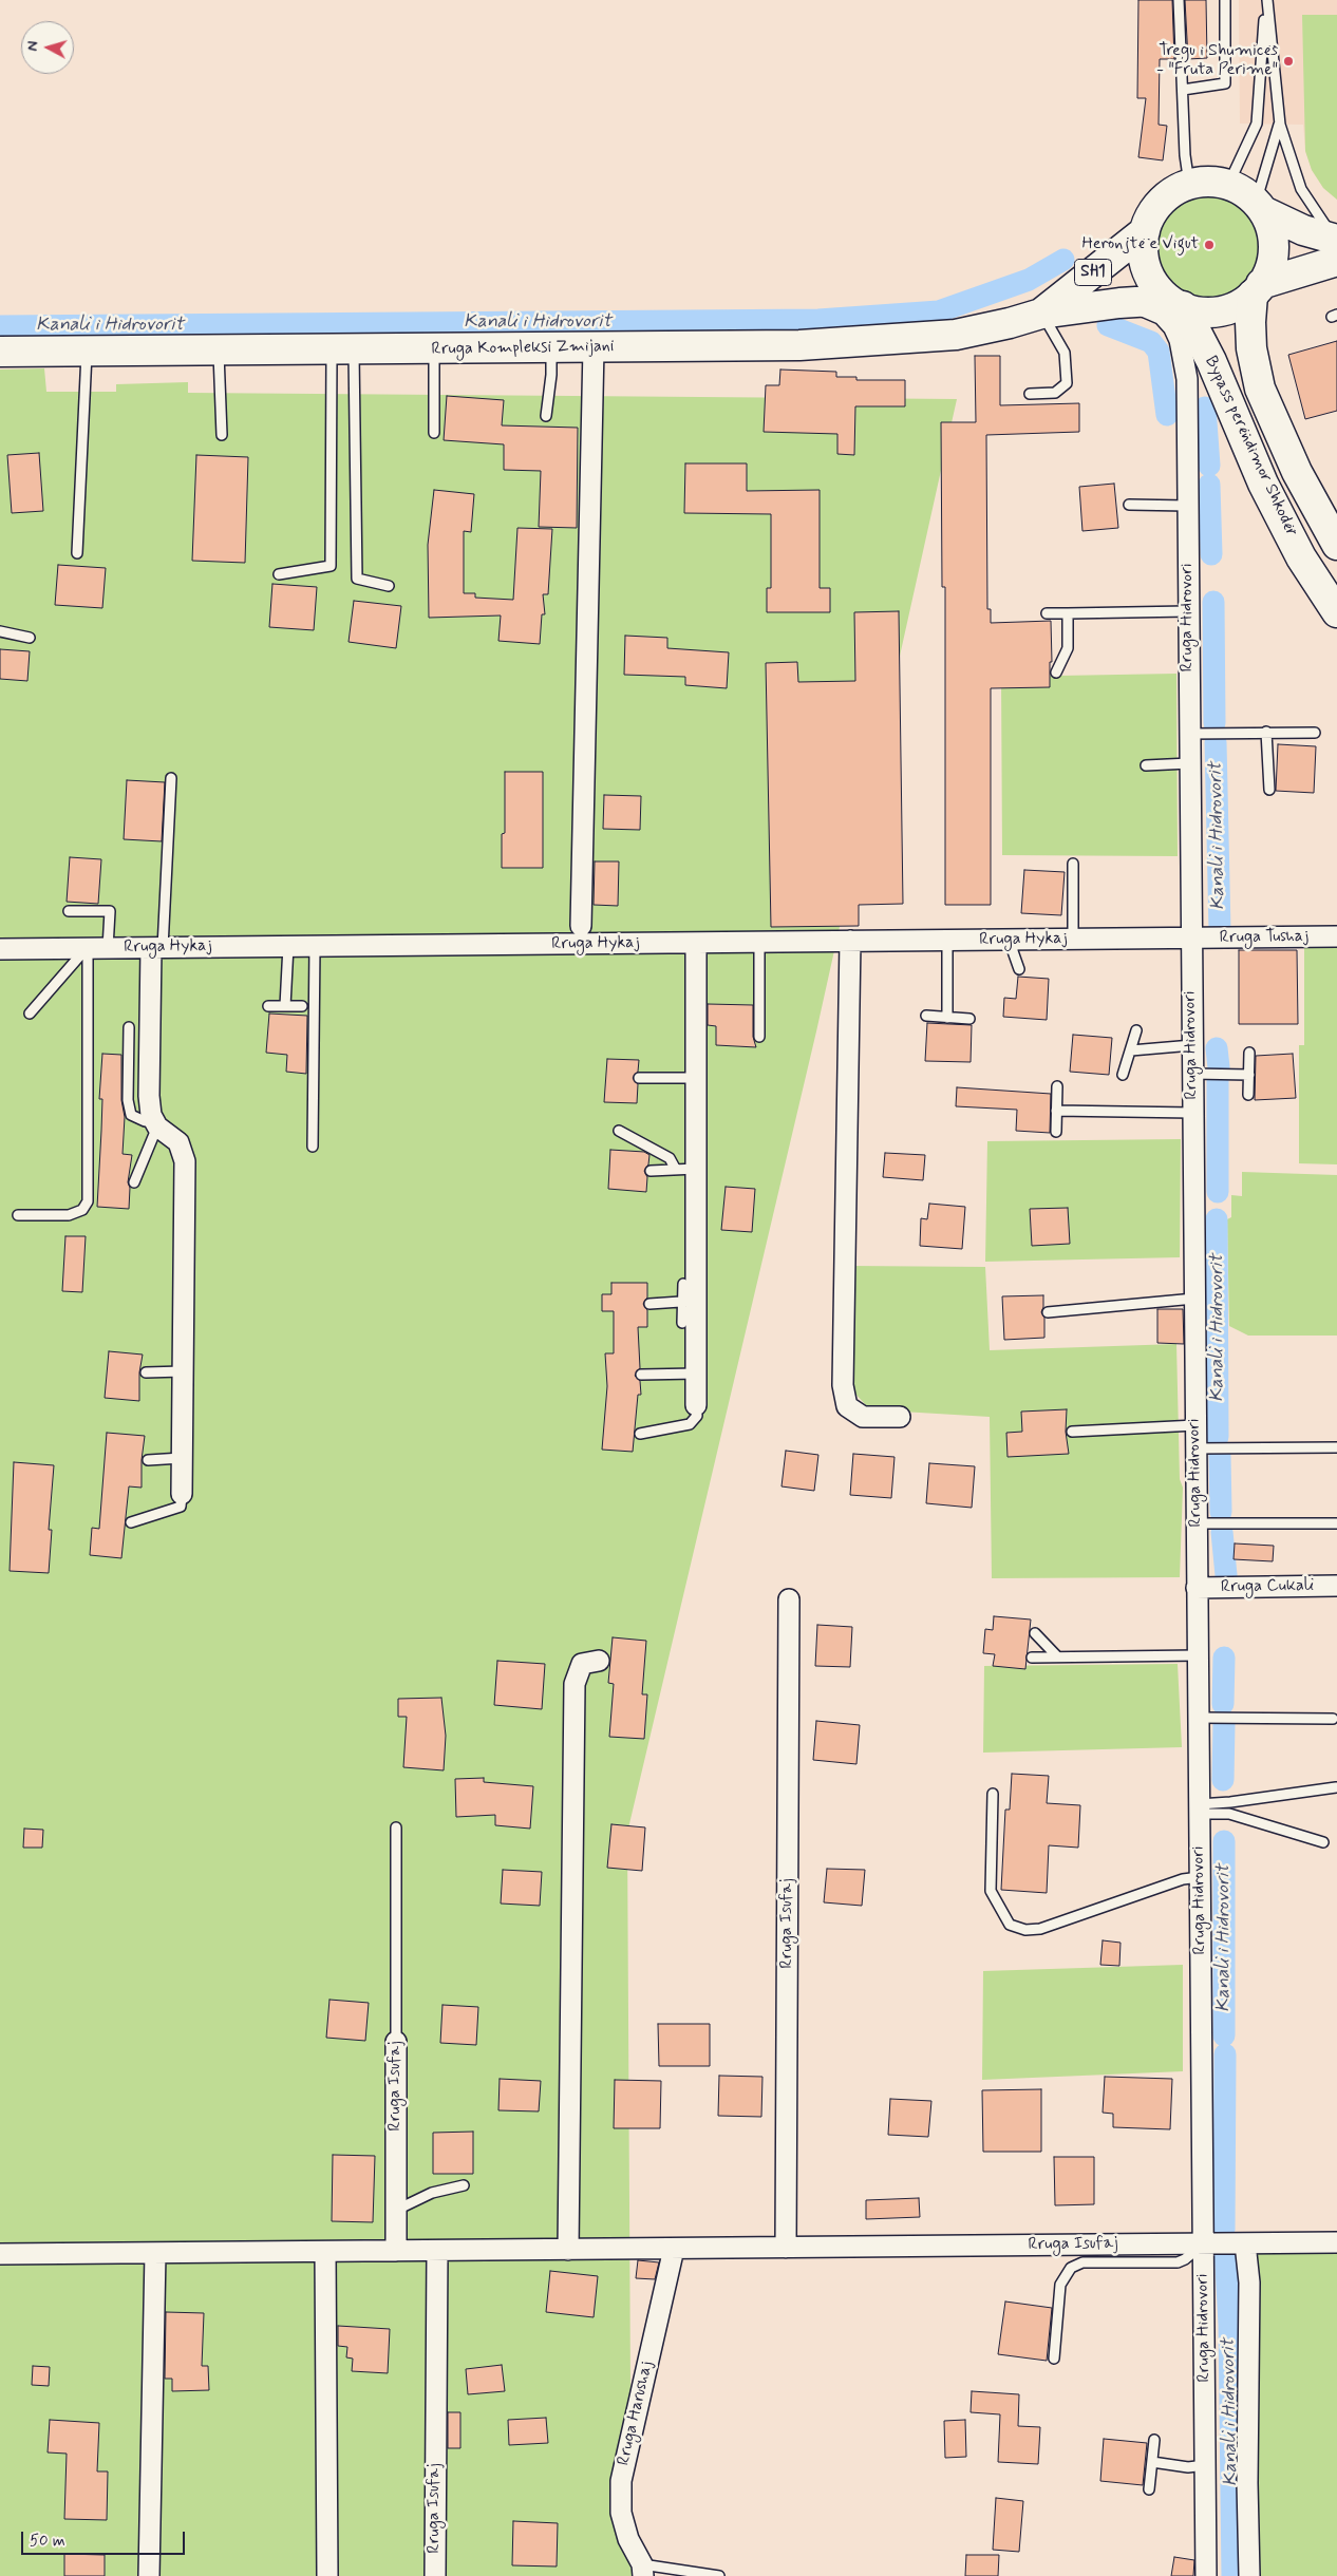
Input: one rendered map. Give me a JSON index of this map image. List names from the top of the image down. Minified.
{"streets":{"main road":["SH1","Rruga Kompleksi Zmijani","Bypass perëndimor Shkodër"],"street":["Rruga Hidrovori","Rruga Tushaj","Rruga Hykaj","Rruga Cukali","Rruga Isufaj","Rruga Harushaj"]},"crossings":[["SH1","Rruga Kompleksi Zmijani"],["SH1","Bypass perëndimor Shkodër"],["SH1","Rruga Hidrovori"],["Rruga Kompleksi Zmijani","Bypass perëndimor Shkodër"],["Rruga Kompleksi Zmijani","Rruga Hidrovori"],["Bypass perëndimor Shkodër","Rruga Hidrovori"],["Rruga Hidrovori","Rruga Tushaj"],["Rruga Hidrovori","Rruga Hykaj"],["Rruga Hidrovori","Rruga Cukali"],["Rruga Hidrovori","Rruga Isufaj"],["Rruga Tushaj","Rruga Hykaj"],["Rruga Isufaj","Rruga Harushaj"]],"water":["Kanali i Hidrovorit"],"places":["Tregu i Shumicës - \"Fruta Perime\"","Heronjtë e Vigut"],"scale_bar":"50 m","north":"left"}
